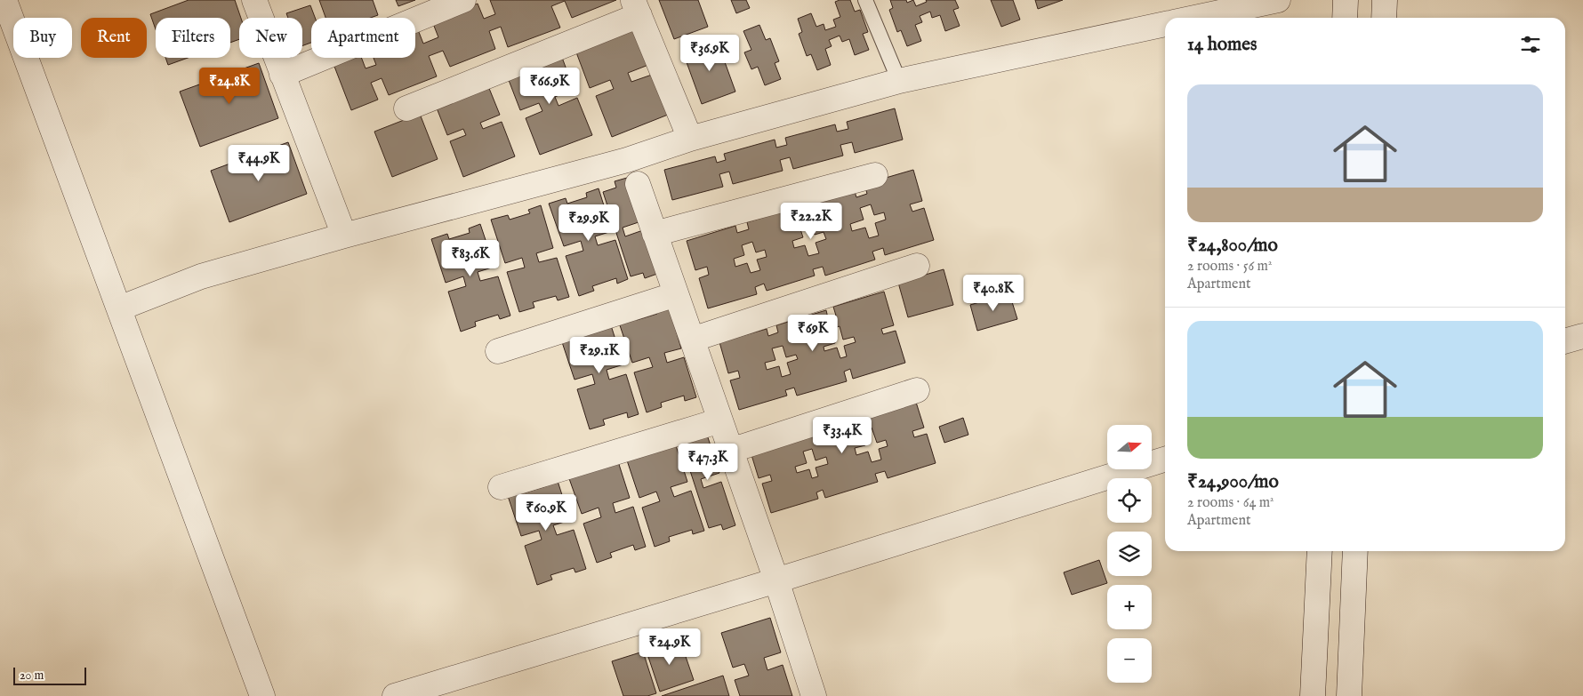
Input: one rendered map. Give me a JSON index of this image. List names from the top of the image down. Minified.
{"scale_bar":"20 m","north":"right","page":{"chip":["Buy","Rent","Filters","New","Apartment"],"heading":"14 homes","price":["₹36.9K","₹24.8K","₹66.9K","₹44.9K","₹22.2K","₹29.9K","₹83.6K","₹40.8K","₹69K","₹29.1K","₹33.4K","₹47.3K","₹60.9K","₹24.9K"],"list":[{"name":"₹24,800/mo","note":"2 rooms · 56 m² · Apartment"},{"name":"₹24,900/mo","note":"2 rooms · 64 m² · Apartment"}],"map_buttons":["+","−"],"scale":"20 m"}}
